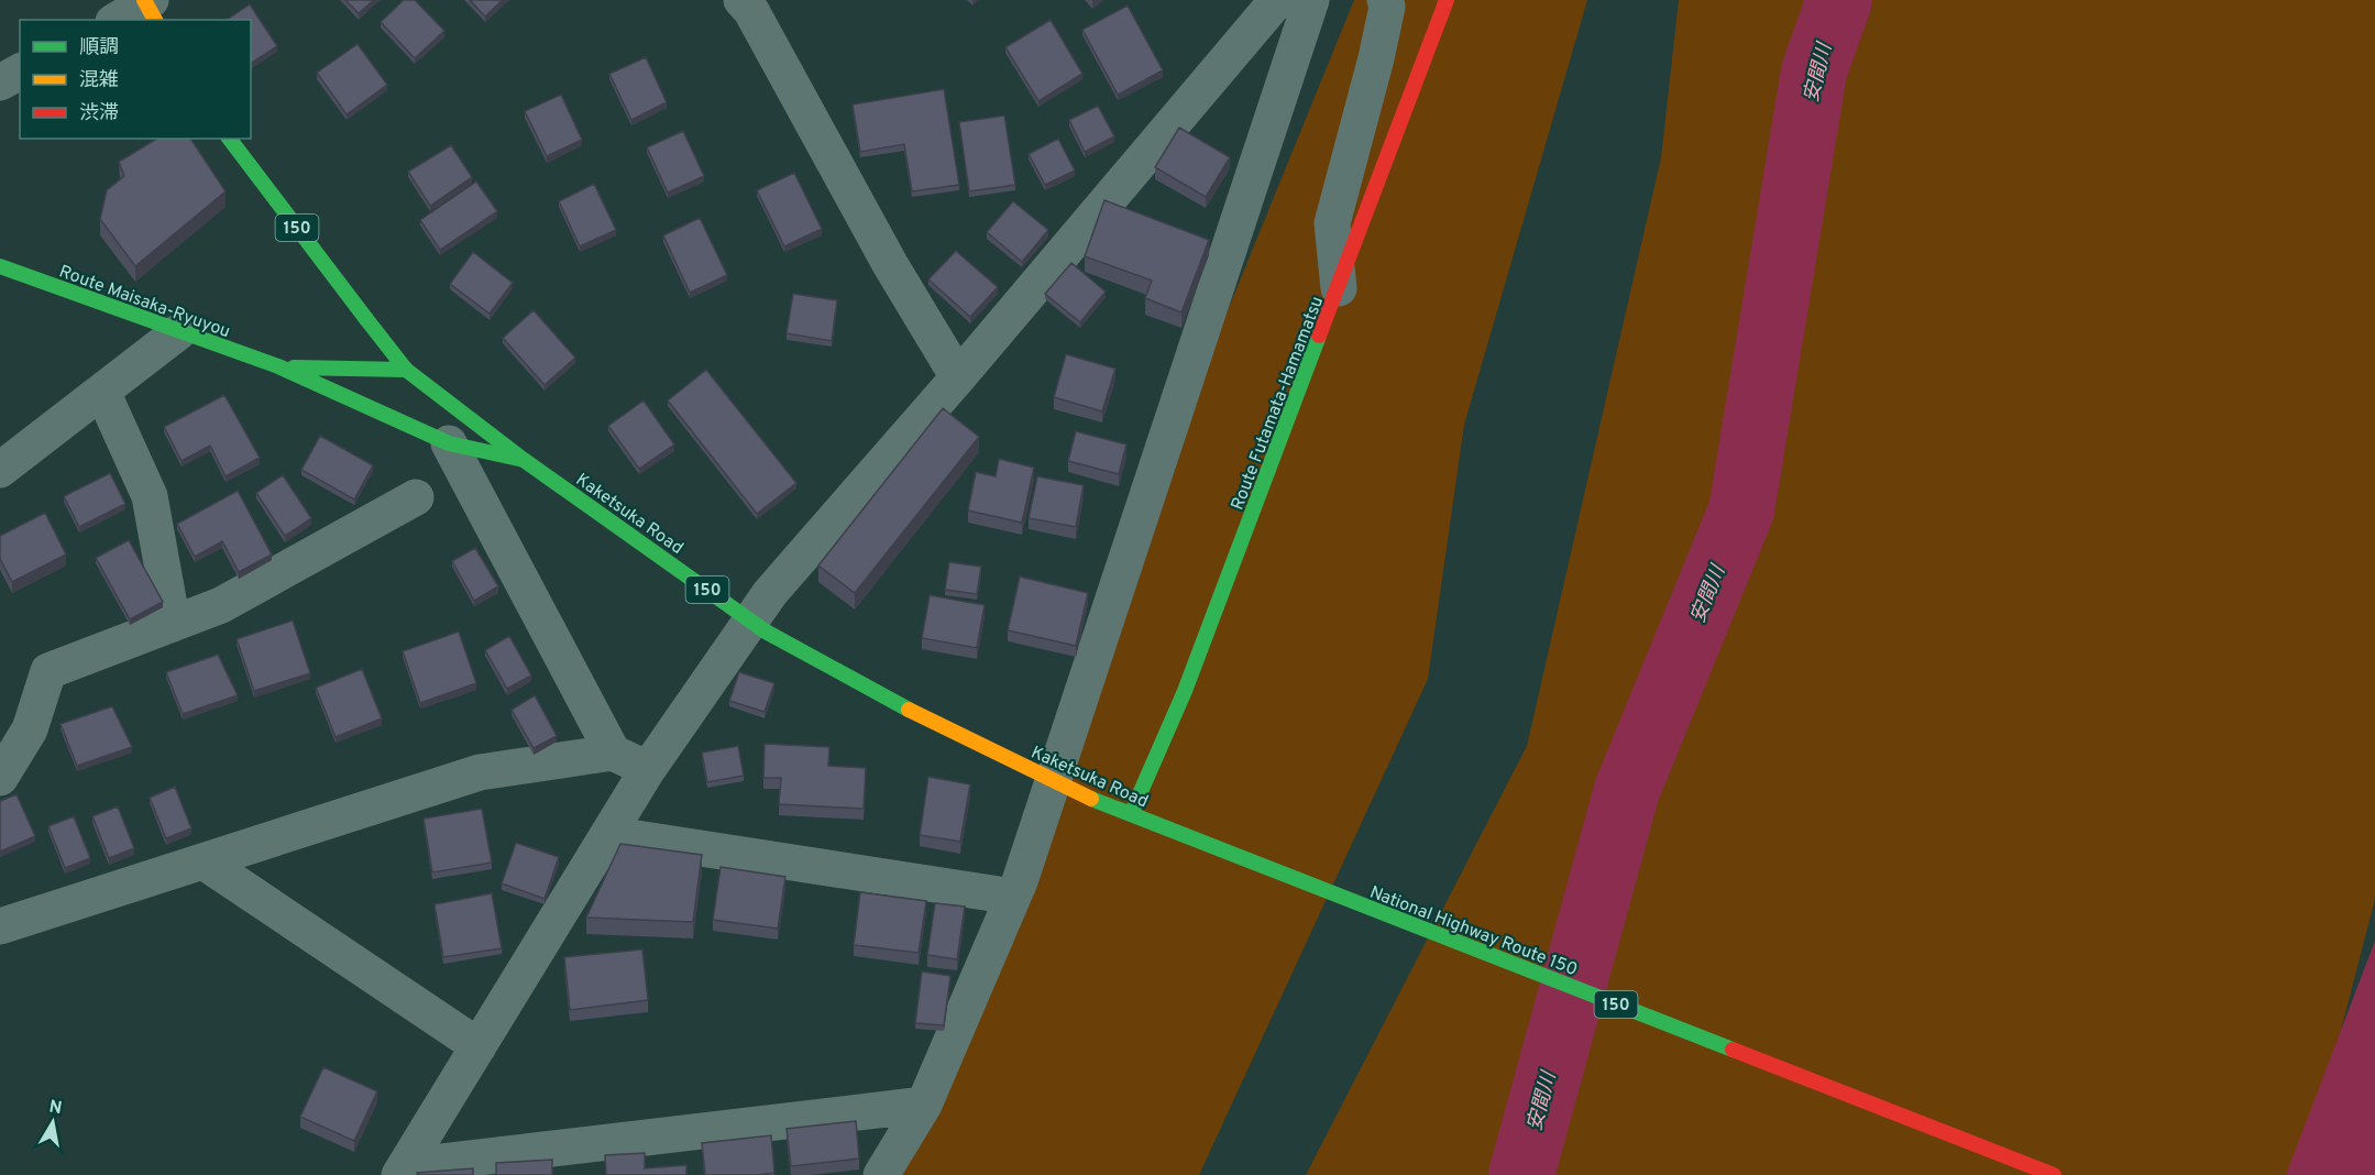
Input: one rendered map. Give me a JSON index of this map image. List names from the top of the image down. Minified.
{"streets":{"main road":["150","Route Maisaka-Ryuyou","Route Futamata-Hamamatsu","Kaketsuka Road","National Highway Route 150"]},"crossings":[["Route Maisaka-Ryuyou","Kaketsuka Road"],["Route Futamata-Hamamatsu","Kaketsuka Road"],["Kaketsuka Road","National Highway Route 150"]],"water":["安間川"],"legend":["順調","混雑","渋滞"],"north":"top"}
